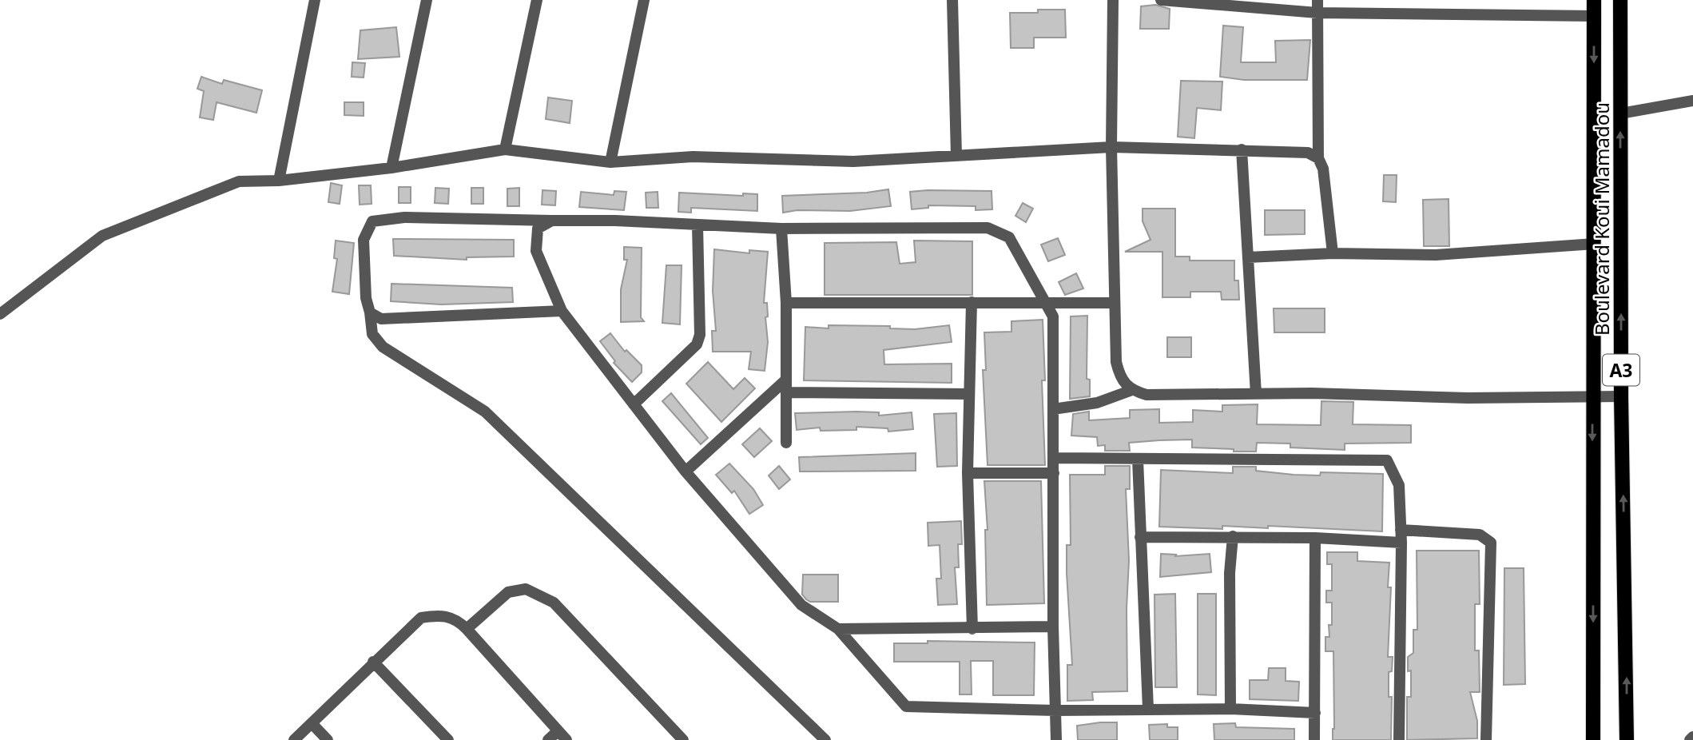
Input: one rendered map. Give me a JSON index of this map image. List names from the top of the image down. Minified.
{"streets":{"main road":["Boulevard Koui Mamadou","A3"]}}
